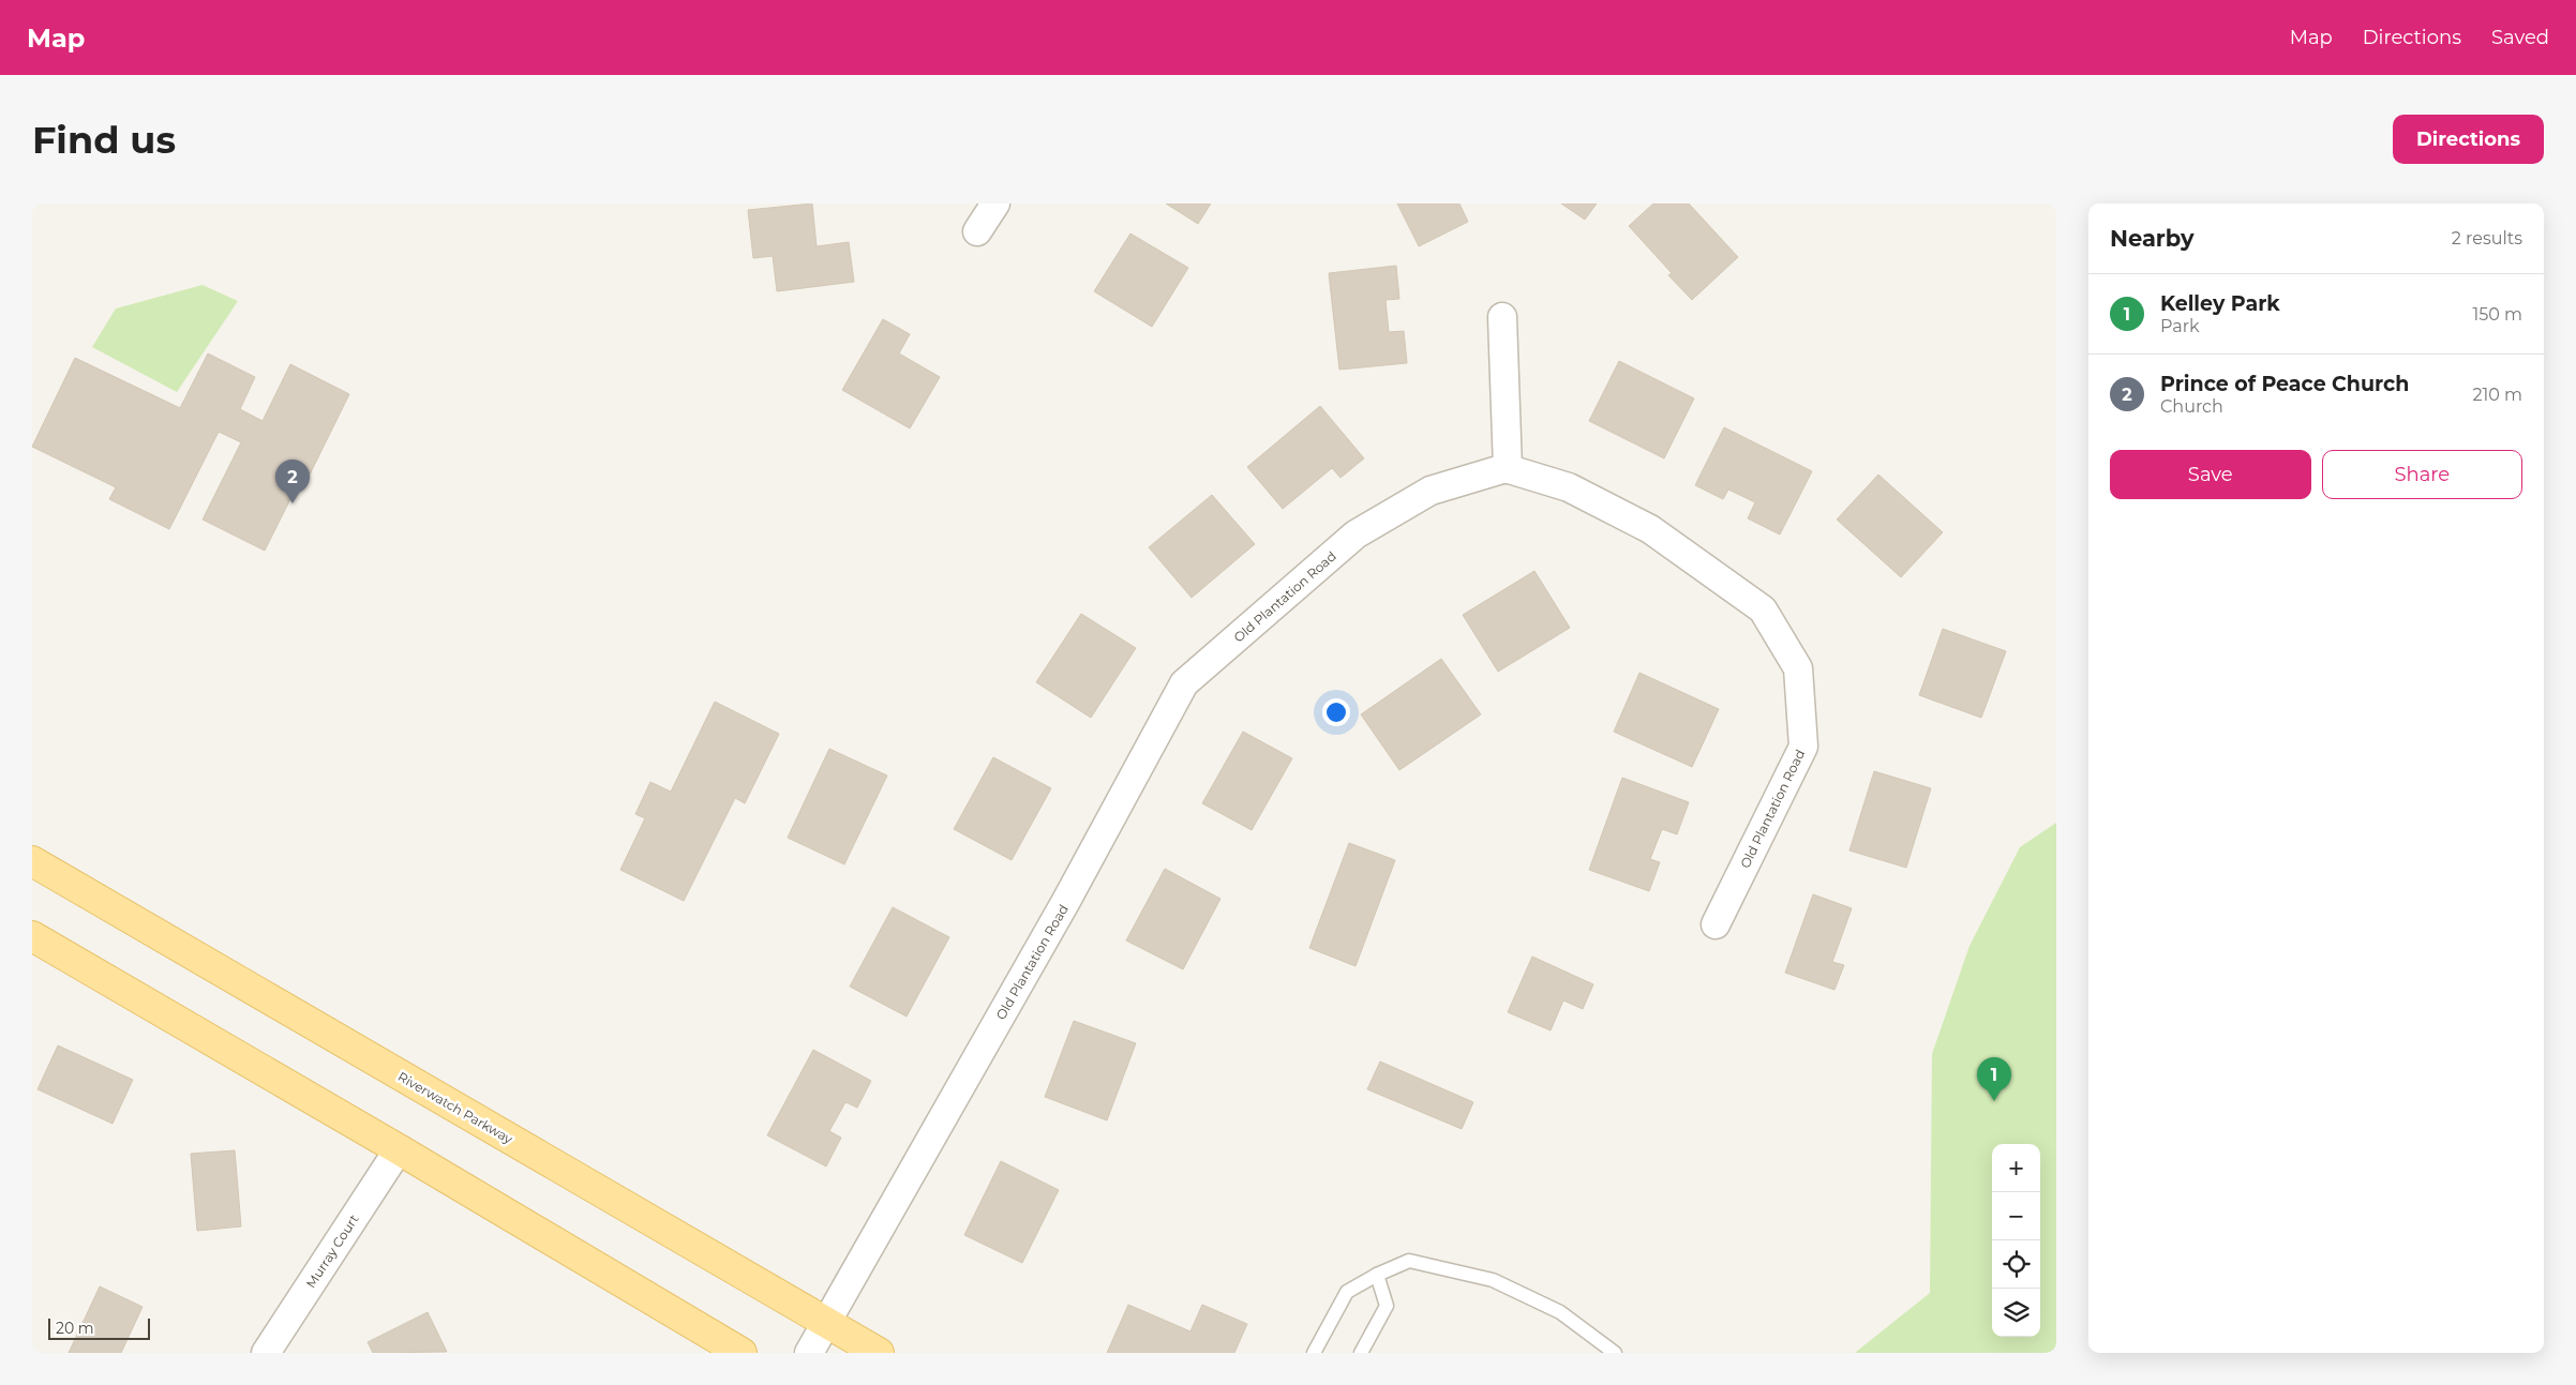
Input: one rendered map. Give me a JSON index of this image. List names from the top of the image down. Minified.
{"streets":{"main road":["Riverwatch Parkway"],"street":["Old Plantation Road","Murray Court"]},"crossings":[["Old Plantation Road","Riverwatch Parkway"]],"scale_bar":"20 m","page":{"header":"Map","nav":["Map","Directions","Saved"],"buttons":["Directions",["Save","Share"]],"title":"Find us","heading":["Nearby","2 results"],"list":[{"mark":"1","name":"Kelley Park","note":"Park","value":"150 m"},{"mark":"2","name":"Prince of Peace Church","note":"Church","value":"210 m"}],"pins":["2","1"],"map_buttons":["+","−"],"scale":"20 m"}}
